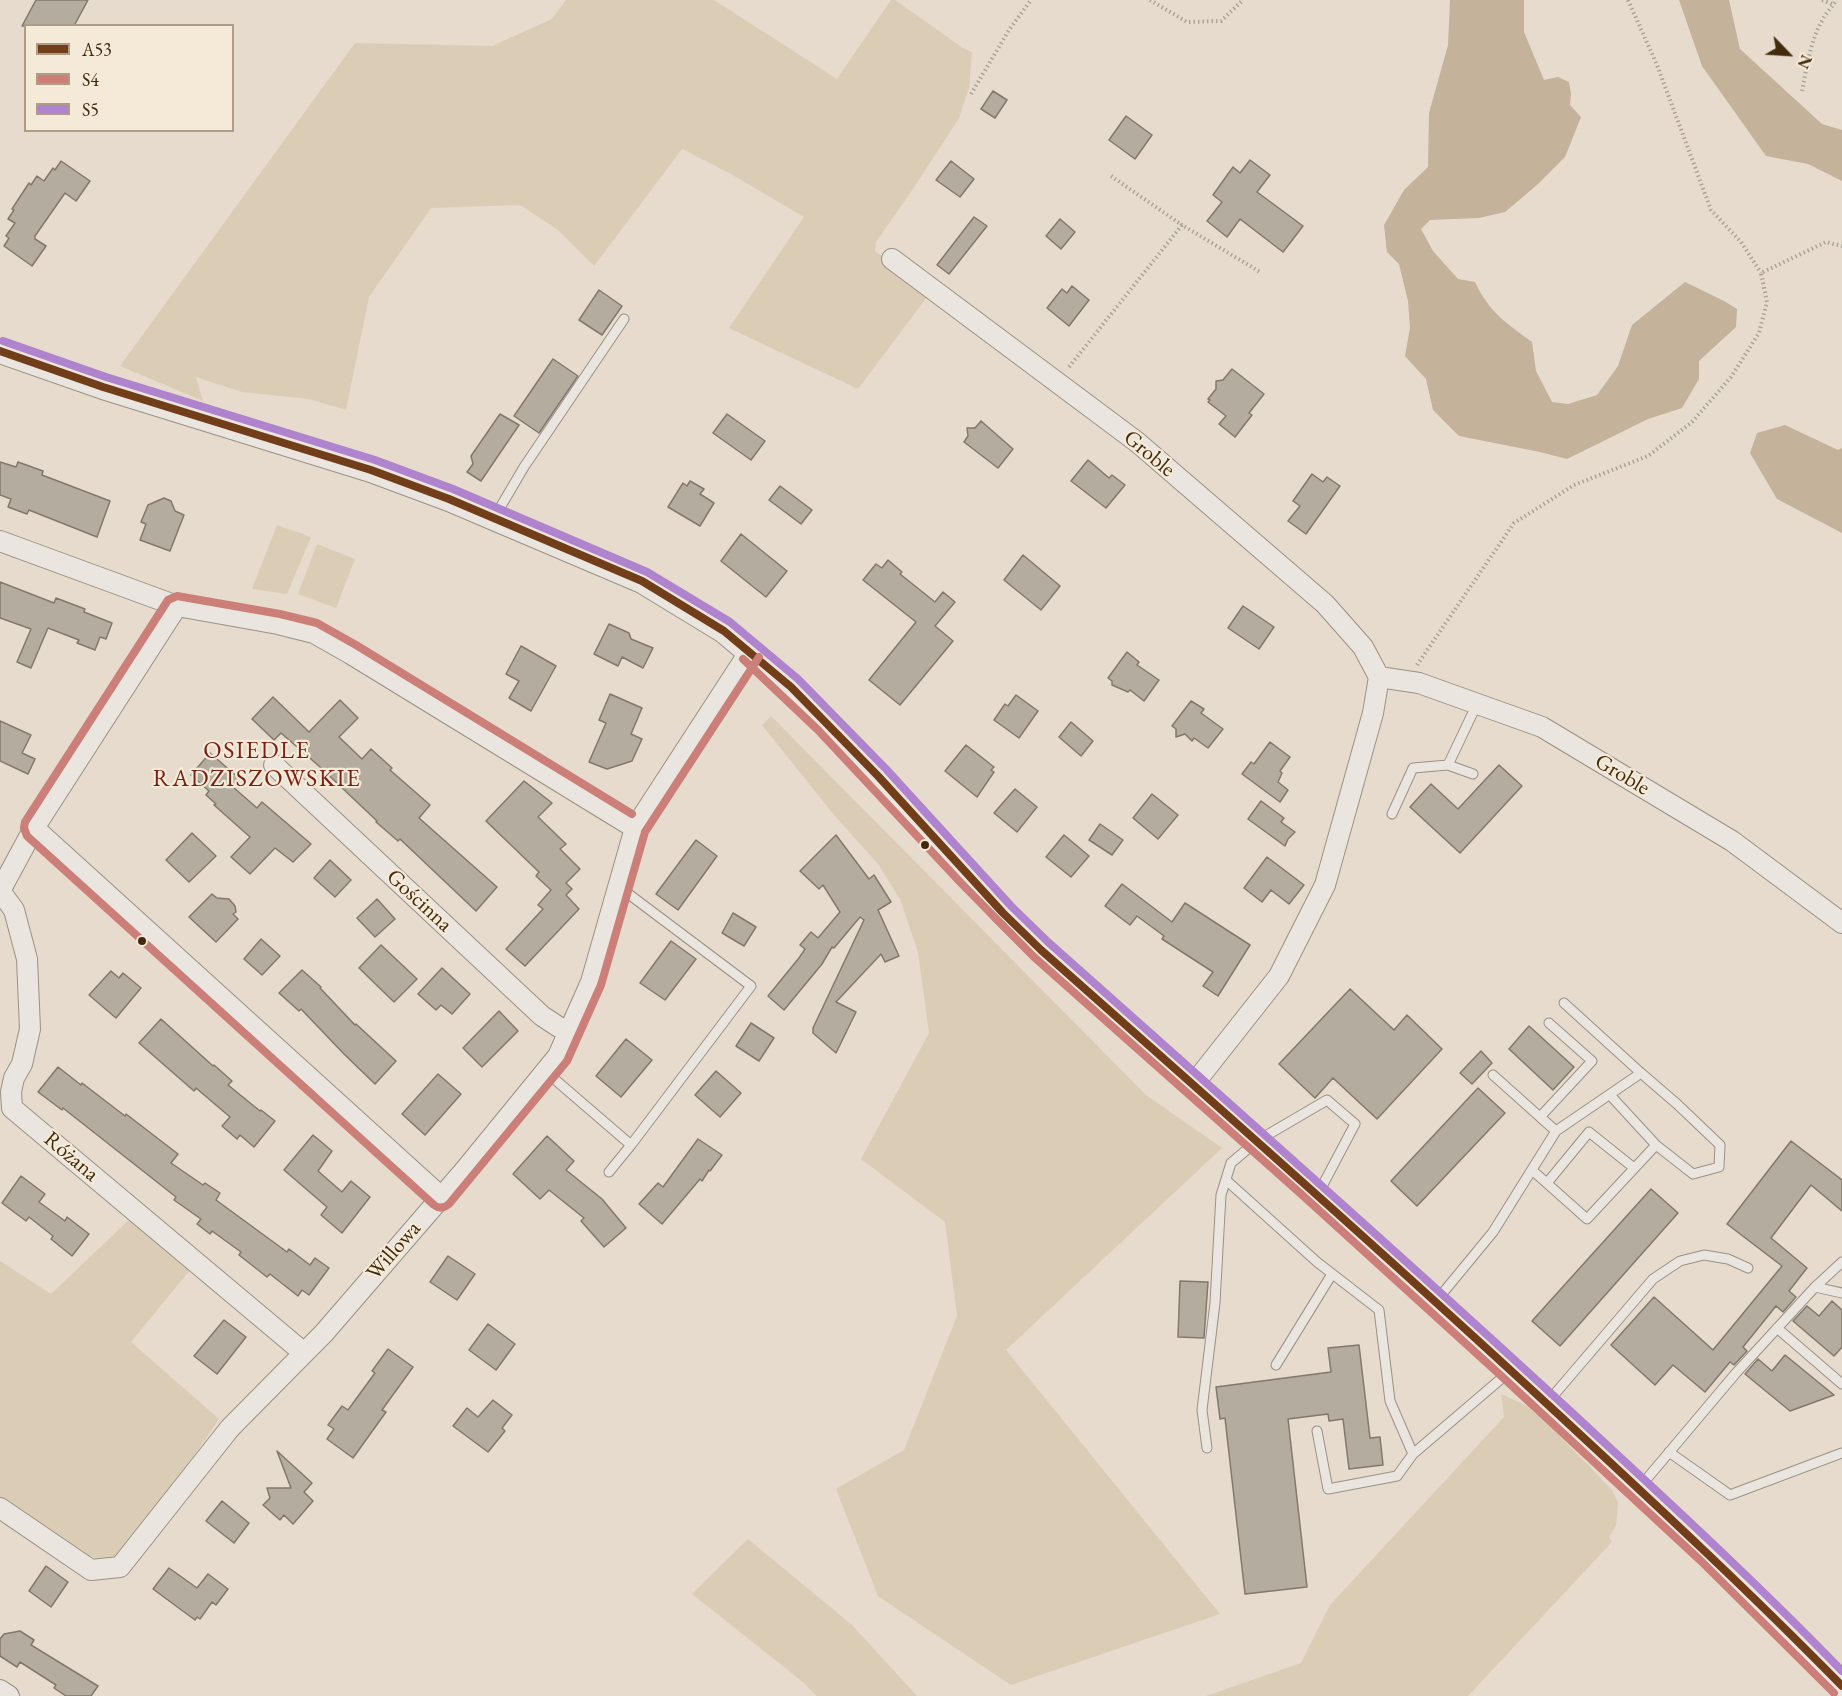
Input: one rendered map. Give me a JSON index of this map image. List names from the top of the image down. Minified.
{"streets":{"street":["Groble","Gościnna","Różana","Willowa"]},"crossings":[["Gościnna","Willowa"],["Różana","Willowa"]],"districts":["OSIEDLE RADZISZOWSKIE"],"lines":["transit line S5","transit line A53","transit line S4"],"legend":["A53","S4","S5"],"north":"bottom right"}
